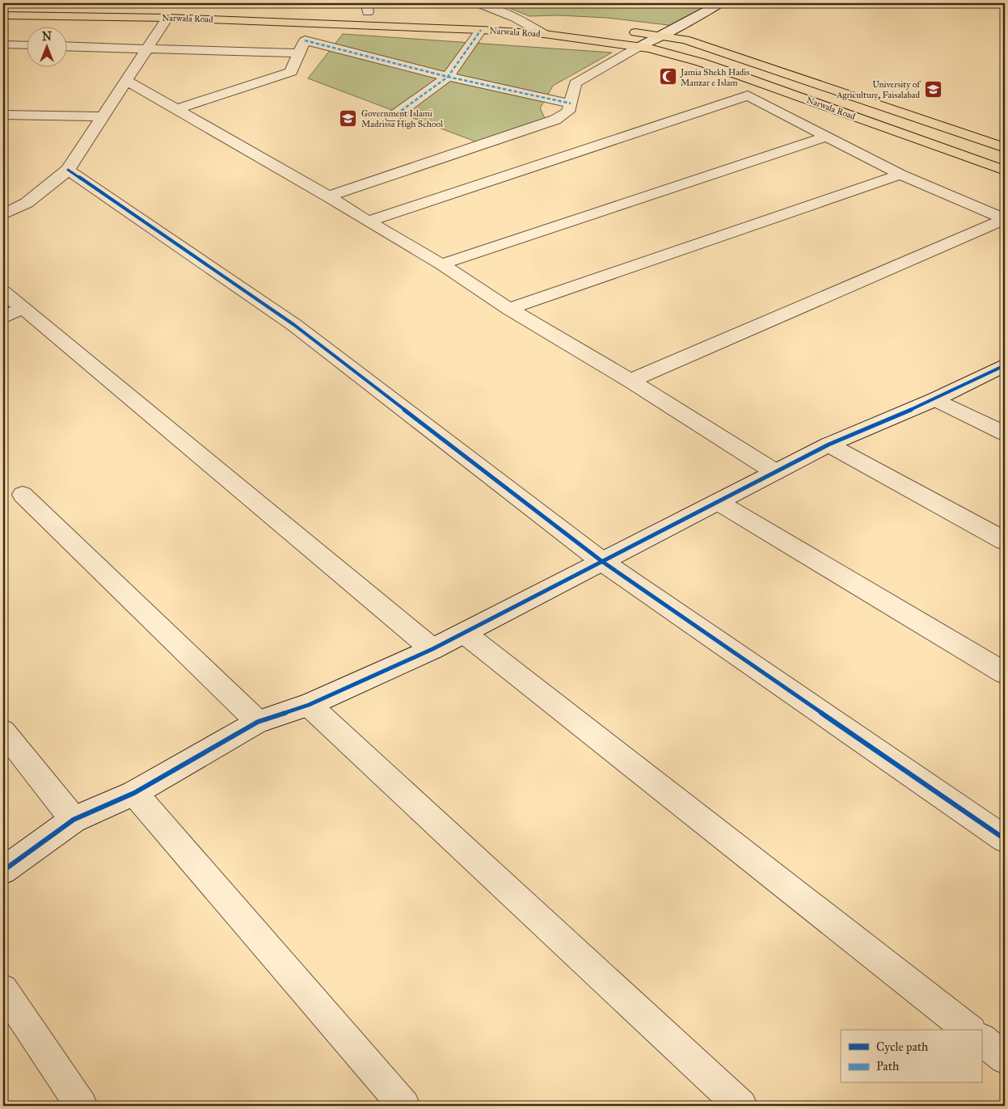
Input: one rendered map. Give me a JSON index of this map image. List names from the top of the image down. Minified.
{"streets":{"main road":["Narwala Road"]},"places":{"mosque":["Jamia Shekh Hadis Manzar e Islam"],"school or university":["University of Agriculture, Faisalabad","Government Islami Madrissa High School"]},"legend":["Cycle path","Path"],"north":"top"}
